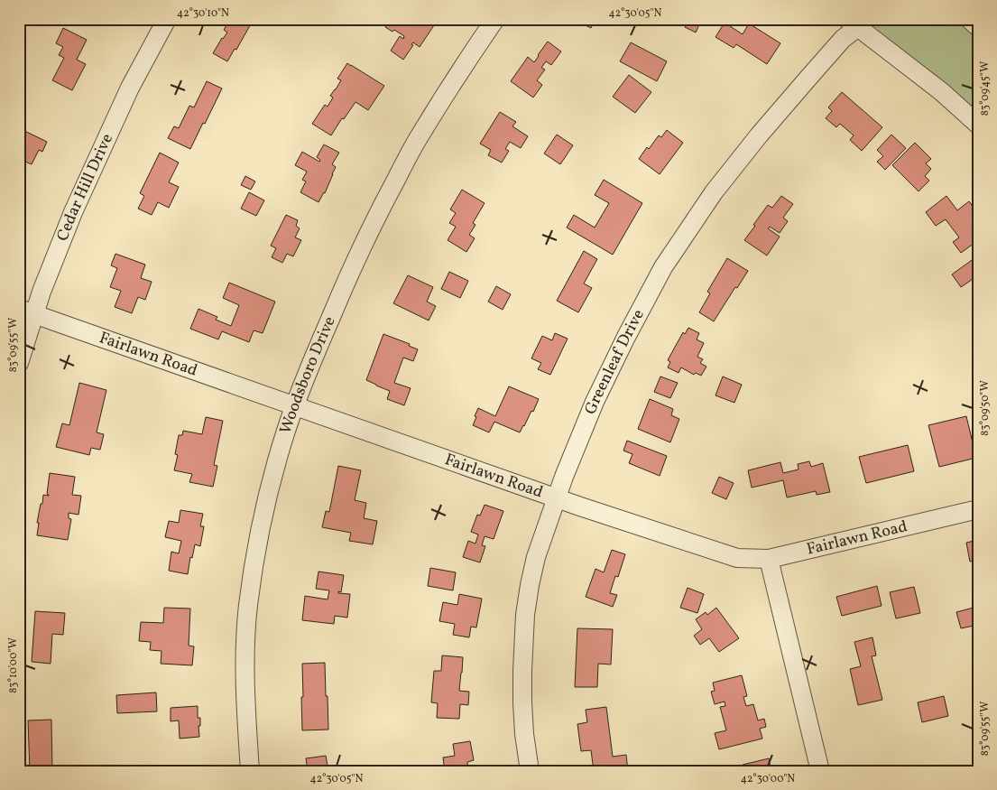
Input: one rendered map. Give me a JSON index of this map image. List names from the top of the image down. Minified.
{"streets":{"street":["Cedar Hill Drive","Fairlawn Road","Greenleaf Drive","Woodsboro Drive"]},"crossings":[["Cedar Hill Drive","Fairlawn Road"],["Fairlawn Road","Greenleaf Drive"],["Fairlawn Road","Woodsboro Drive"]],"coordinates":["42°30'10\"N","42°30'05\"N","83°09'45\"W","83°09'55\"W","83°09'50\"W","83°10'00\"W","42°30'00\"N"]}
